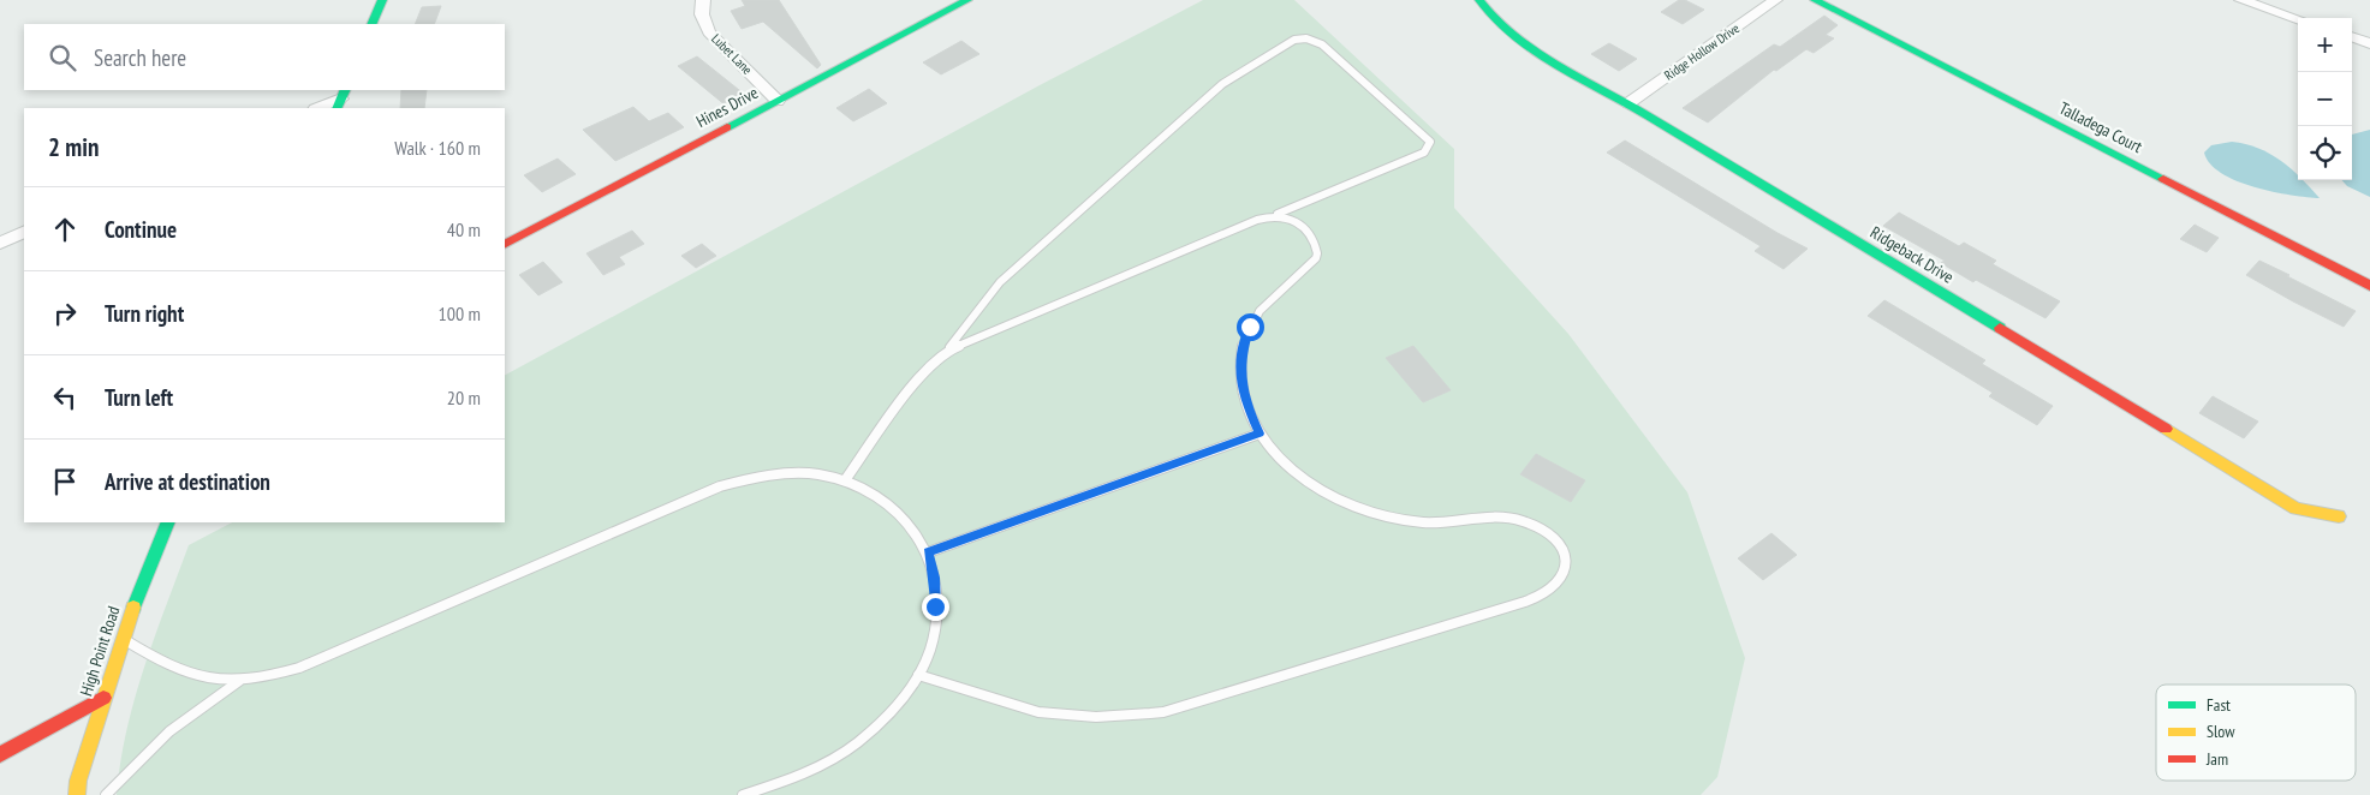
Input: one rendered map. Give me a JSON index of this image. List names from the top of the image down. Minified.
{"streets":{"street":["Ridge Hollow Drive","Lubet Lane","Hines Drive","Talladega Court","Ridgeback Drive","High Point Road"]},"crossings":[["Ridge Hollow Drive","Ridgeback Drive"],["Lubet Lane","Hines Drive"]],"legend":["Fast","Slow","Jam"],"page":{"map_buttons":["+","−"],"search":"Search here","heading":["2 min","Walk · 160 m"],"list":[["Continue","40 m"],["Turn right","100 m"],["Turn left","20 m"],"Arrive at destination"]}}
